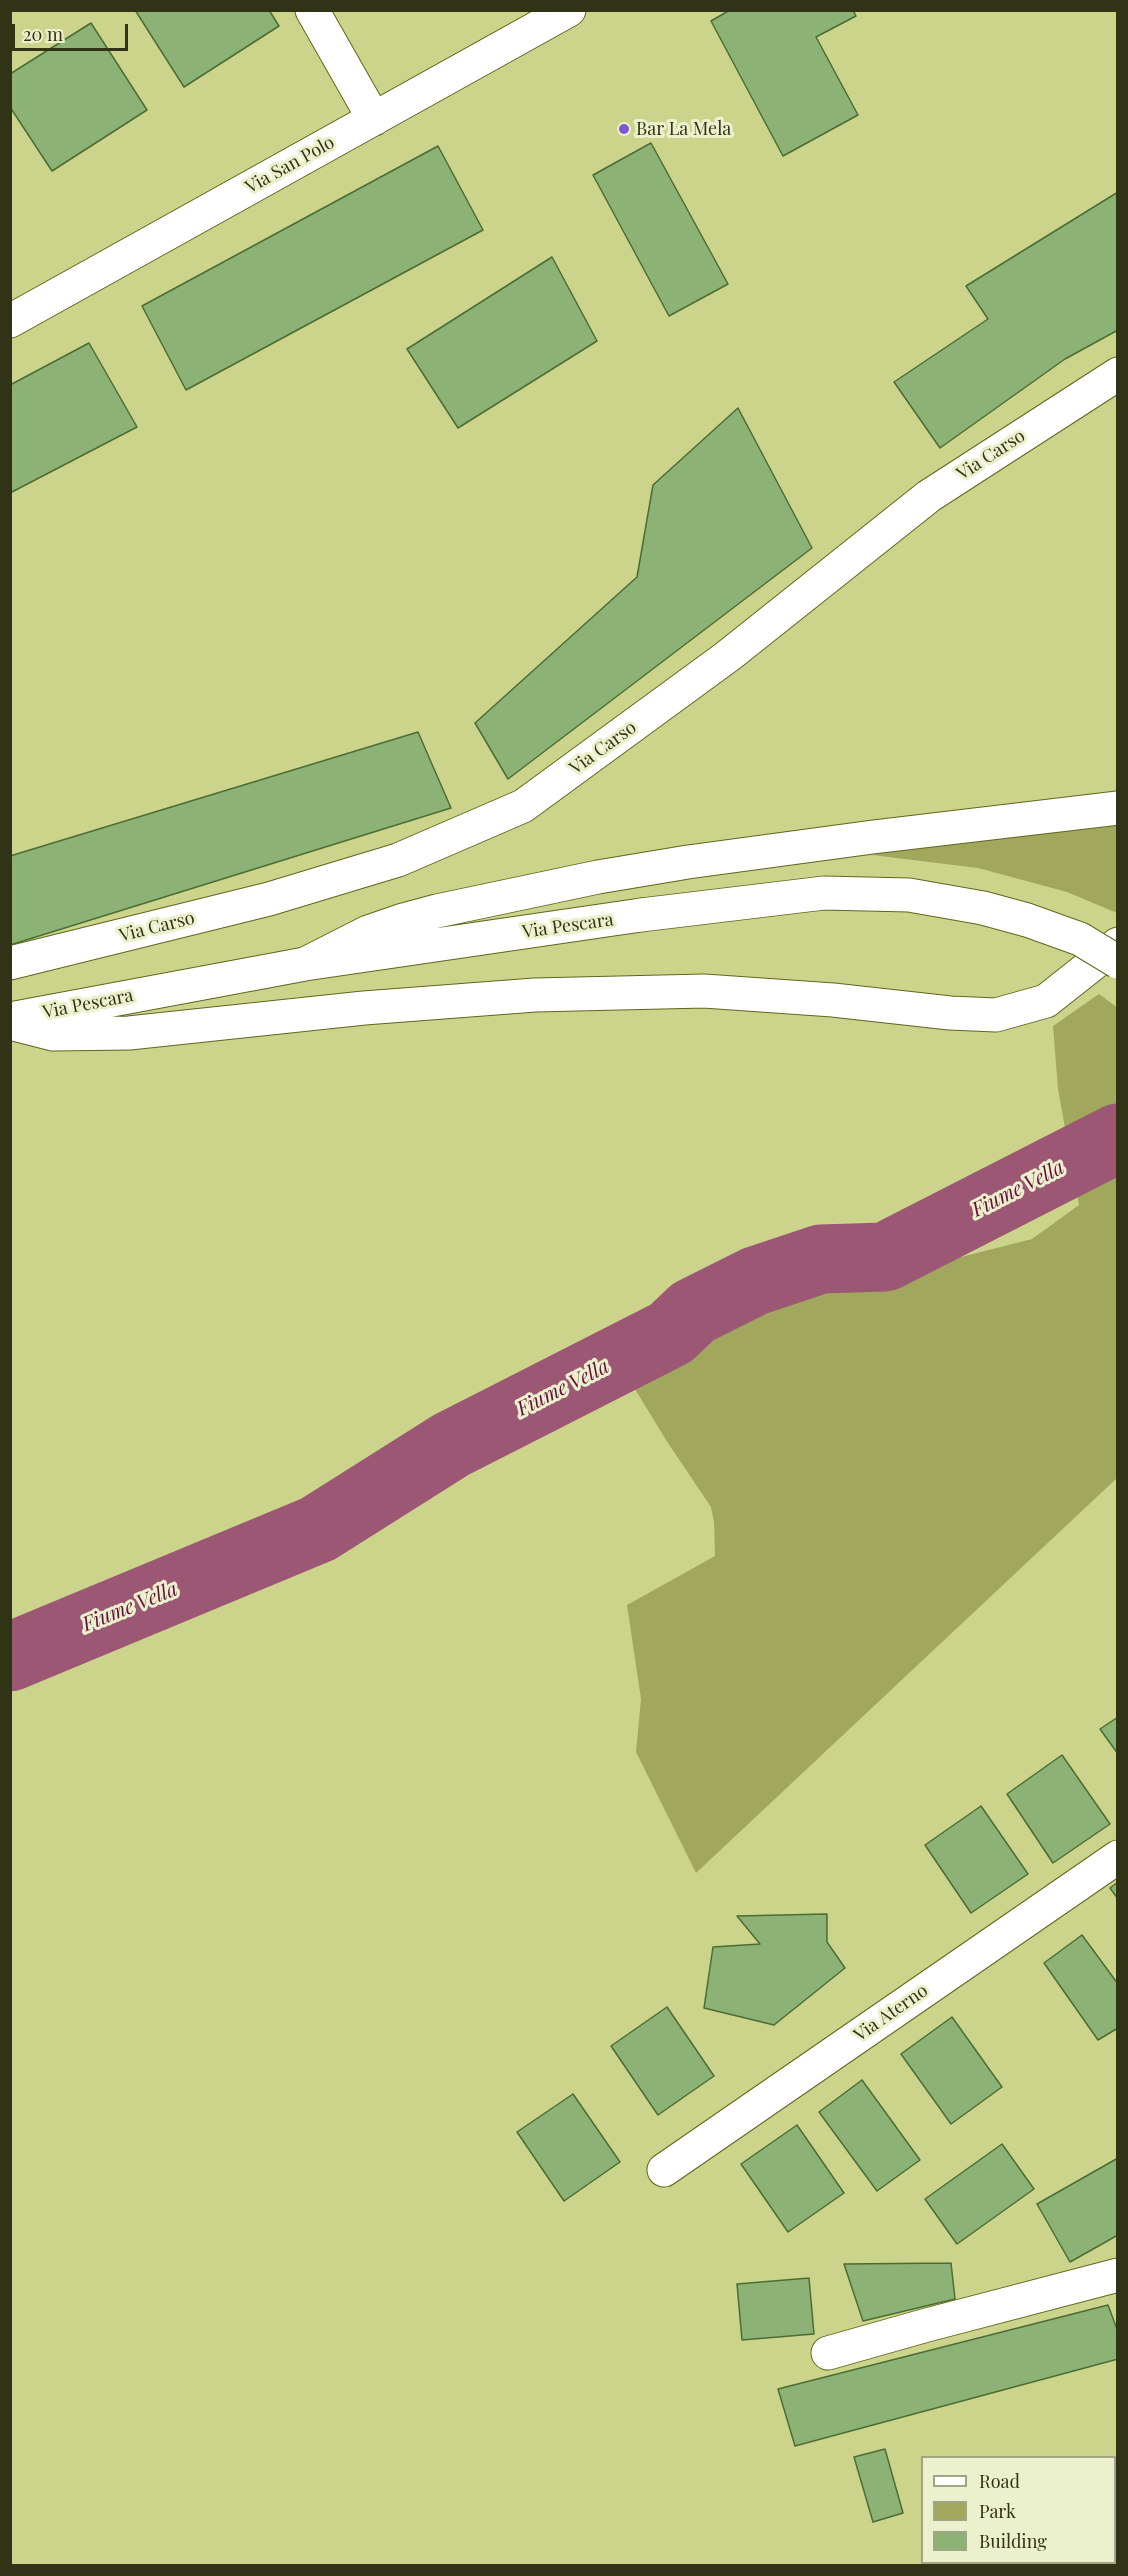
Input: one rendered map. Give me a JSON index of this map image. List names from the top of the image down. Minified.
{"streets":{"street":["Via San Polo","Via Carso","Via Pescara","Via Aterno"]},"water":["Fiume Vella"],"places":["Bar La Mela"],"legend":["Road","Park","Building"],"scale_bar":"20 m"}
